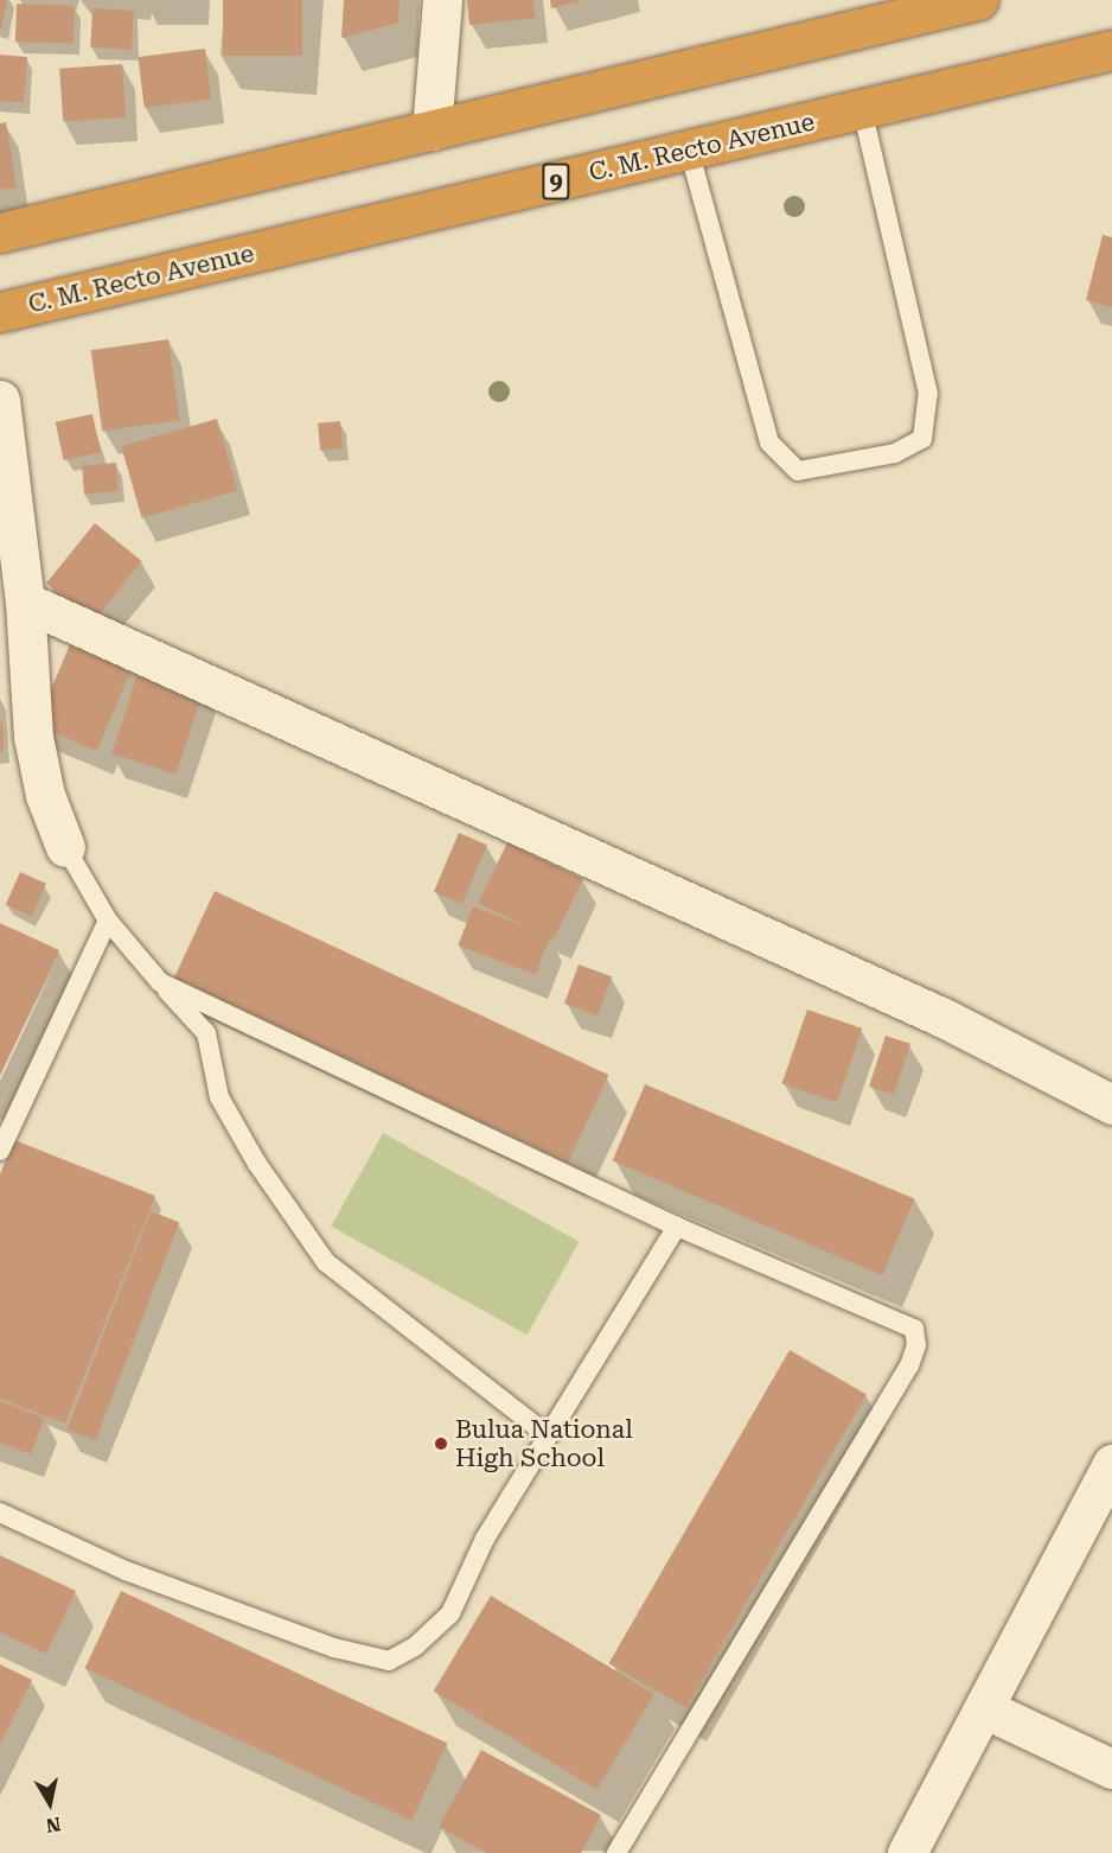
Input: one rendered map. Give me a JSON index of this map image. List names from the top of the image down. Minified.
{"streets":{"highway":["C. M. Recto Avenue","9"]},"places":["Bulua National High School"],"north":"bottom"}
